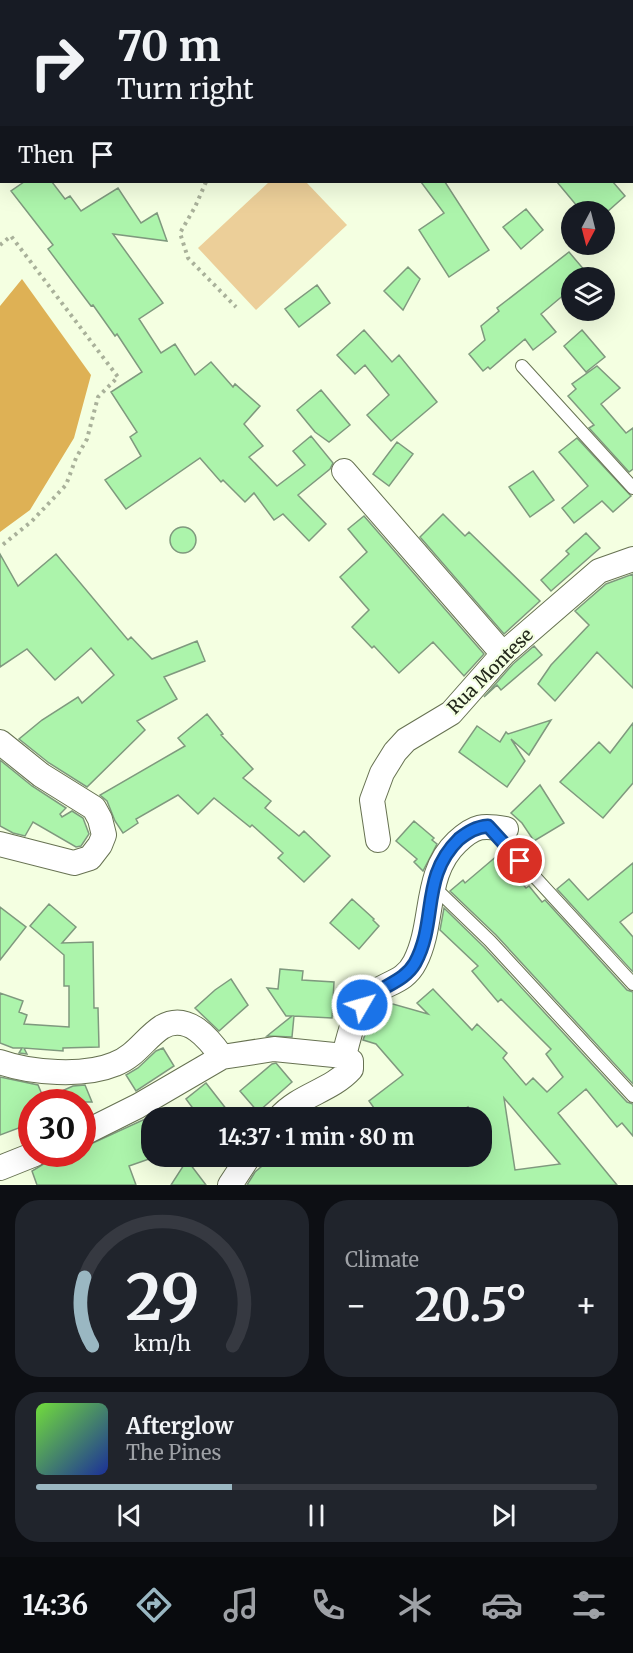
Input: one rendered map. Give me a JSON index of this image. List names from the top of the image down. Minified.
{"streets":{"street":["Rua Montese"]},"north":"bottom","page":{"turn":["70 m","Turn right"],"then":"Then","limit":"30","trip":"14:37 · 1 min · 80 m","tile":"Climate","heat":["−","20.5°","+"],"song":["Afterglow","The Pines"],"tabs":"14:36","gauge":["29","km/h"]}}
